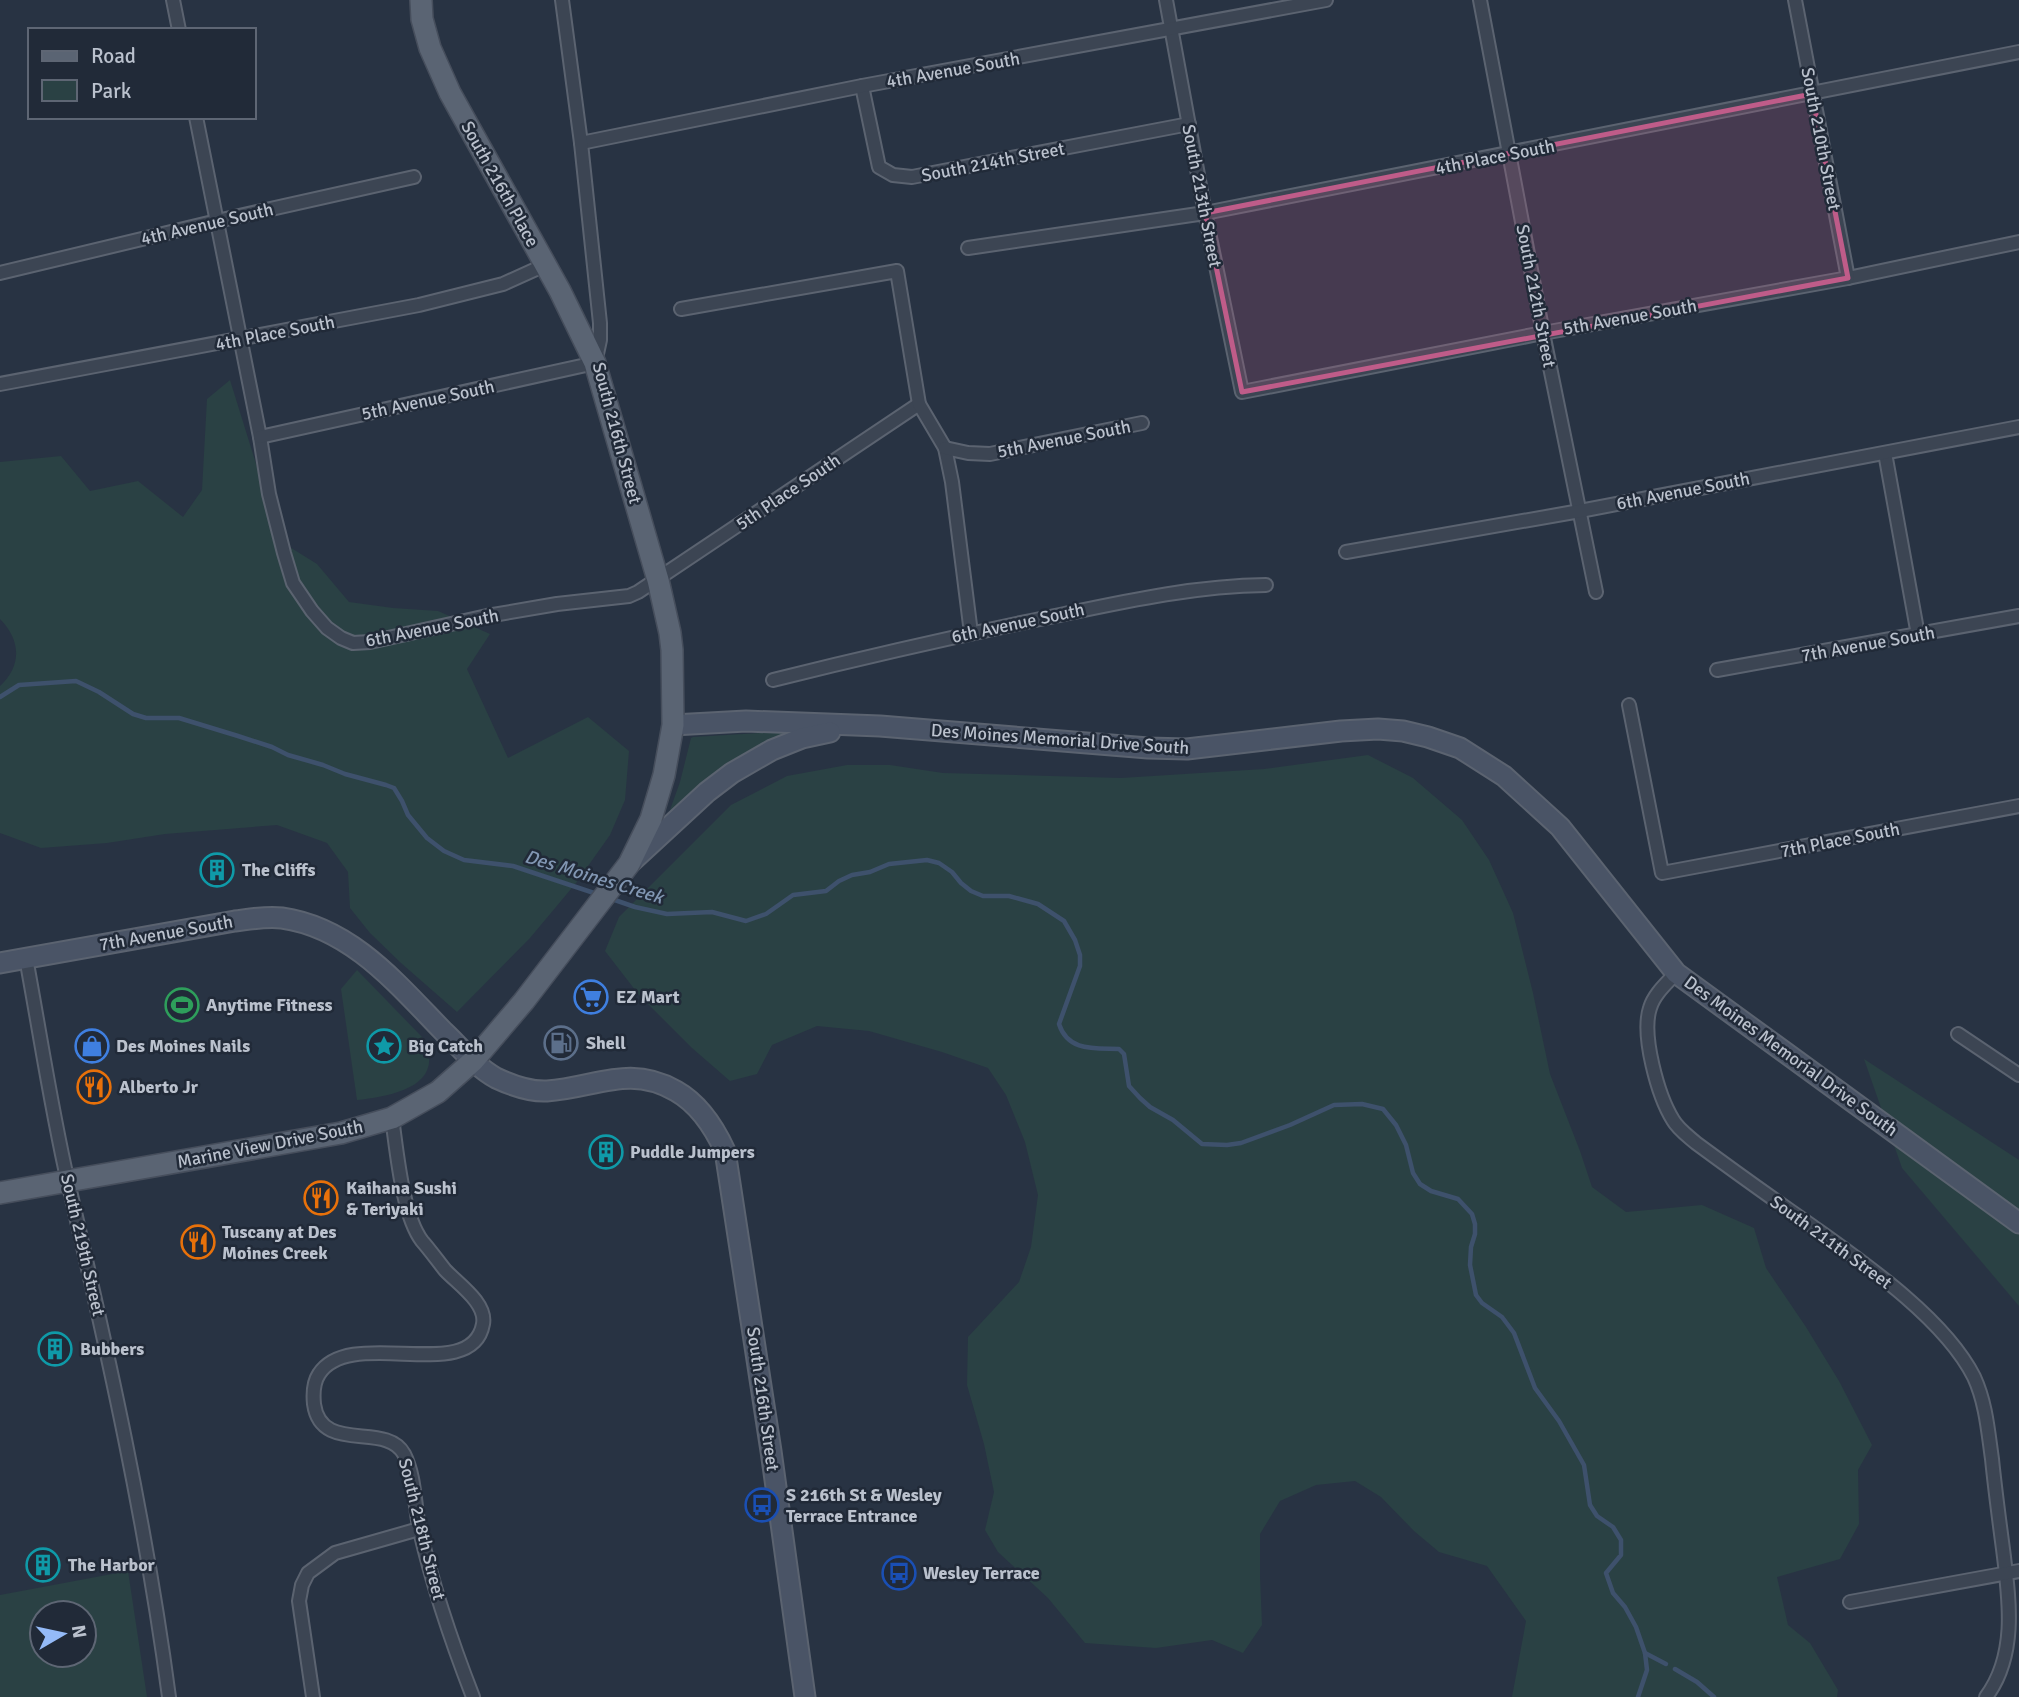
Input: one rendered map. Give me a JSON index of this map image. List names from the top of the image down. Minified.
{"streets":{"main road":["South 216th Place","South 216th Street","7th Avenue South","Des Moines Memorial Drive South","Marine View Drive South"],"street":["4th Avenue South","South 210th Street","4th Place South","South 214th Street","South 213th Street","South 212th Street","5th Avenue South","6th Avenue South","5th Place South","7th Place South","South 211th Street","South 219th Street","South 218th Street"]},"crossings":[["4th Avenue South","South 214th Street"],["4th Avenue South","South 213th Street"],["4th Avenue South","South 216th Street"],["South 210th Street","4th Place South"],["South 210th Street","5th Avenue South"],["4th Place South","South 216th Place"],["4th Place South","South 213th Street"],["4th Place South","South 212th Street"],["South 214th Street","South 213th Street"],["South 216th Place","5th Avenue South"],["South 216th Place","South 216th Street"],["South 213th Street","5th Avenue South"],["South 212th Street","5th Avenue South"],["South 212th Street","6th Avenue South"],["5th Avenue South","South 216th Street"],["5th Avenue South","6th Avenue South"],["South 216th Street","6th Avenue South"],["South 216th Street","5th Place South"],["South 216th Street","7th Avenue South"],["South 216th Street","Des Moines Memorial Drive South"],["South 216th Street","Marine View Drive South"],["6th Avenue South","5th Place South"],["7th Avenue South","Marine View Drive South"],["7th Avenue South","South 219th Street"],["Des Moines Memorial Drive South","South 211th Street"],["Marine View Drive South","South 219th Street"],["Marine View Drive South","South 218th Street"]],"water":["Des Moines Creek"],"places":{"building":["The Cliffs","Puddle Jumpers","Bubbers","The Harbor"],"supermarket":["EZ Mart"],"sports":["Anytime Fitness"],"fuel station":["Shell"],"shop":["Des Moines Nails"],"place":["Big Catch"],"restaurant":["Alberto Jr","Kaihana Sushi & Teriyaki","Tuscany at Des Moines Creek"],"bus stop":["S 216th St & Wesley Terrace Entrance","Wesley Terrace"]},"legend":["Road","Park"],"north":"right"}
